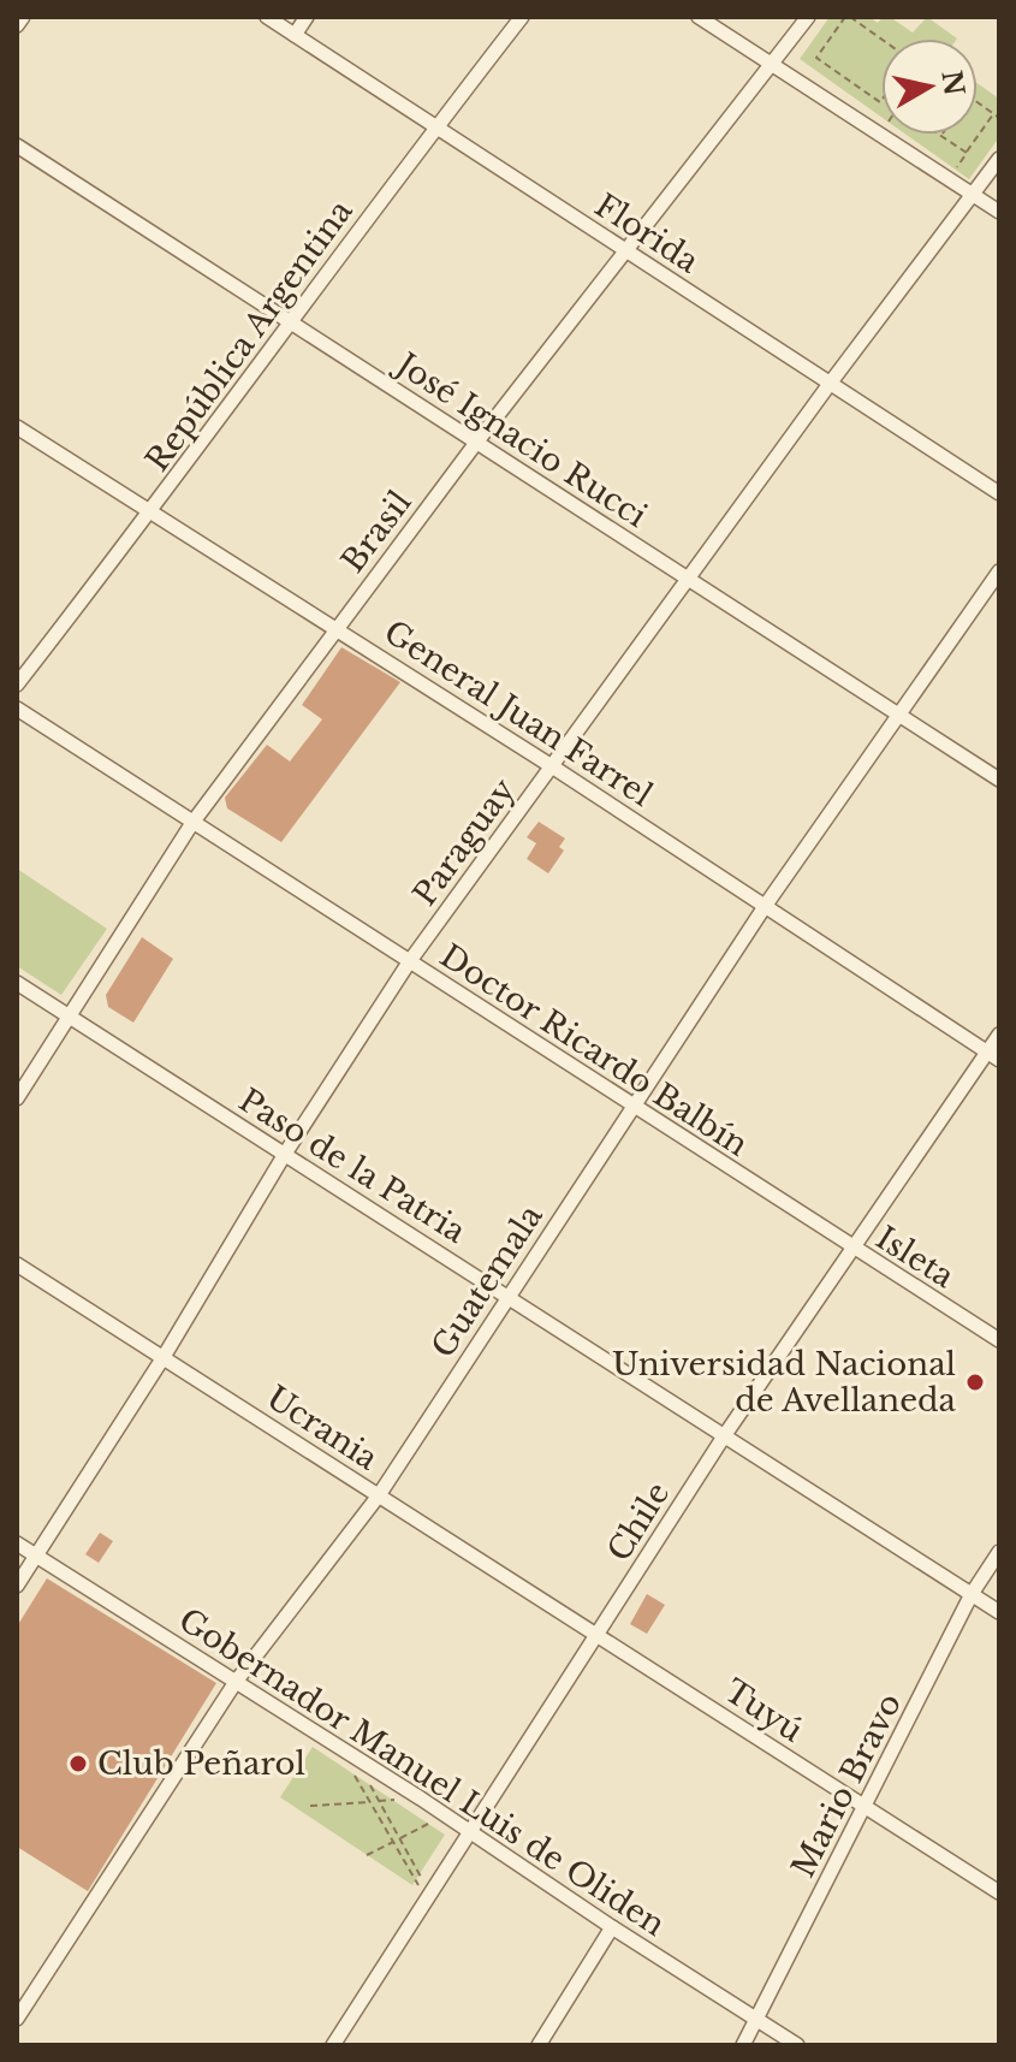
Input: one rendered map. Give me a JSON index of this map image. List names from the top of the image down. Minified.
{"streets":{"street":["Florida","República Argentina","José Ignacio Rucci","Brasil","General Juan Farrel","Paraguay","Doctor Ricardo Balbín","Paso de la Patria","Isleta","Guatemala","Ucrania","Chile","Tuyú","Gobernador Manuel Luis de Oliden","Mario Bravo"]},"crossings":[["Florida","República Argentina"],["Florida","Brasil"],["Florida","Paraguay"],["República Argentina","José Ignacio Rucci"],["República Argentina","General Juan Farrel"],["José Ignacio Rucci","Brasil"],["José Ignacio Rucci","Paraguay"],["José Ignacio Rucci","Guatemala"],["Brasil","General Juan Farrel"],["Brasil","Doctor Ricardo Balbín"],["Brasil","Paso de la Patria"],["General Juan Farrel","Paraguay"],["General Juan Farrel","Guatemala"],["General Juan Farrel","Chile"],["Paraguay","Doctor Ricardo Balbín"],["Paraguay","Paso de la Patria"],["Paraguay","Ucrania"],["Paraguay","Gobernador Manuel Luis de Oliden"],["Doctor Ricardo Balbín","Isleta"],["Doctor Ricardo Balbín","Guatemala"],["Doctor Ricardo Balbín","Chile"],["Paso de la Patria","Guatemala"],["Paso de la Patria","Chile"],["Paso de la Patria","Mario Bravo"],["Isleta","Chile"],["Guatemala","Ucrania"],["Guatemala","Gobernador Manuel Luis de Oliden"],["Ucrania","Chile"],["Ucrania","Tuyú"],["Chile","Tuyú"],["Chile","Gobernador Manuel Luis de Oliden"],["Tuyú","Mario Bravo"],["Gobernador Manuel Luis de Oliden","Mario Bravo"]],"places":["Universidad Nacional de Avellaneda","Club Peñarol"],"north":"right"}
